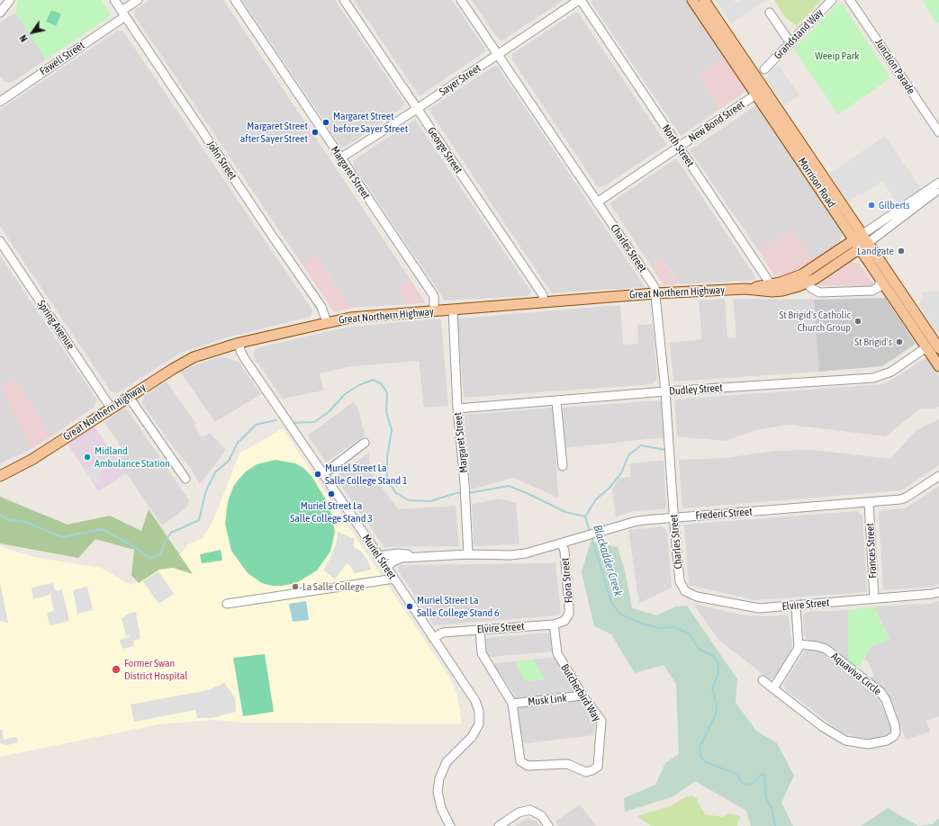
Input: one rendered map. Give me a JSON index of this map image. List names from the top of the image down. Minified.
{"streets":{"main road":["Morrison Road","Great Northern Highway"],"street":["Grandstand Way","Fawell Street","Junction Parade","Sayer Street","New Bond Street","North Street","George Street","John Street","Margaret Street","Charles Street","Spring Avenue","Dudley Street","Frederic Street","Frances Street","Muriel Street","Flora Street","Elvire Street","Aquaviva Circle","Butcherbird Way","Musk Link"]},"crossings":[["Fawell Street","John Street"],["Sayer Street","North Street"],["Sayer Street","George Street"],["Sayer Street","Margaret Street"],["Sayer Street","Charles Street"],["New Bond Street","North Street"],["New Bond Street","Morrison Road"],["New Bond Street","Charles Street"],["North Street","Great Northern Highway"],["George Street","Great Northern Highway"],["John Street","Great Northern Highway"],["Margaret Street","Great Northern Highway"],["Margaret Street","Dudley Street"],["Margaret Street","Frederic Street"],["Morrison Road","Great Northern Highway"],["Morrison Road","Dudley Street"],["Charles Street","Great Northern Highway"],["Charles Street","Dudley Street"],["Charles Street","Frederic Street"],["Charles Street","Elvire Street"],["Great Northern Highway","Spring Avenue"],["Great Northern Highway","Muriel Street"],["Frederic Street","Frances Street"],["Frederic Street","Muriel Street"],["Frederic Street","Flora Street"],["Frances Street","Elvire Street"],["Muriel Street","Elvire Street"],["Flora Street","Elvire Street"],["Elvire Street","Butcherbird Way"],["Butcherbird Way","Musk Link"]],"water":["Blackadder Creek"],"parks":["Weeip Park"],"places":["Margaret Street before Sayer Street","Margaret Street after Sayer Street","Gilberts","Landgate","St Brigid's Catholic Church Group","St Brigid's","Midland Ambulance Station","Muriel Street La Salle College Stand 1","Muriel Street La Salle College Stand 3","La Salle College","Muriel Street La Salle College Stand 6","Former Swan District Hospital"],"north":"bottom left"}
